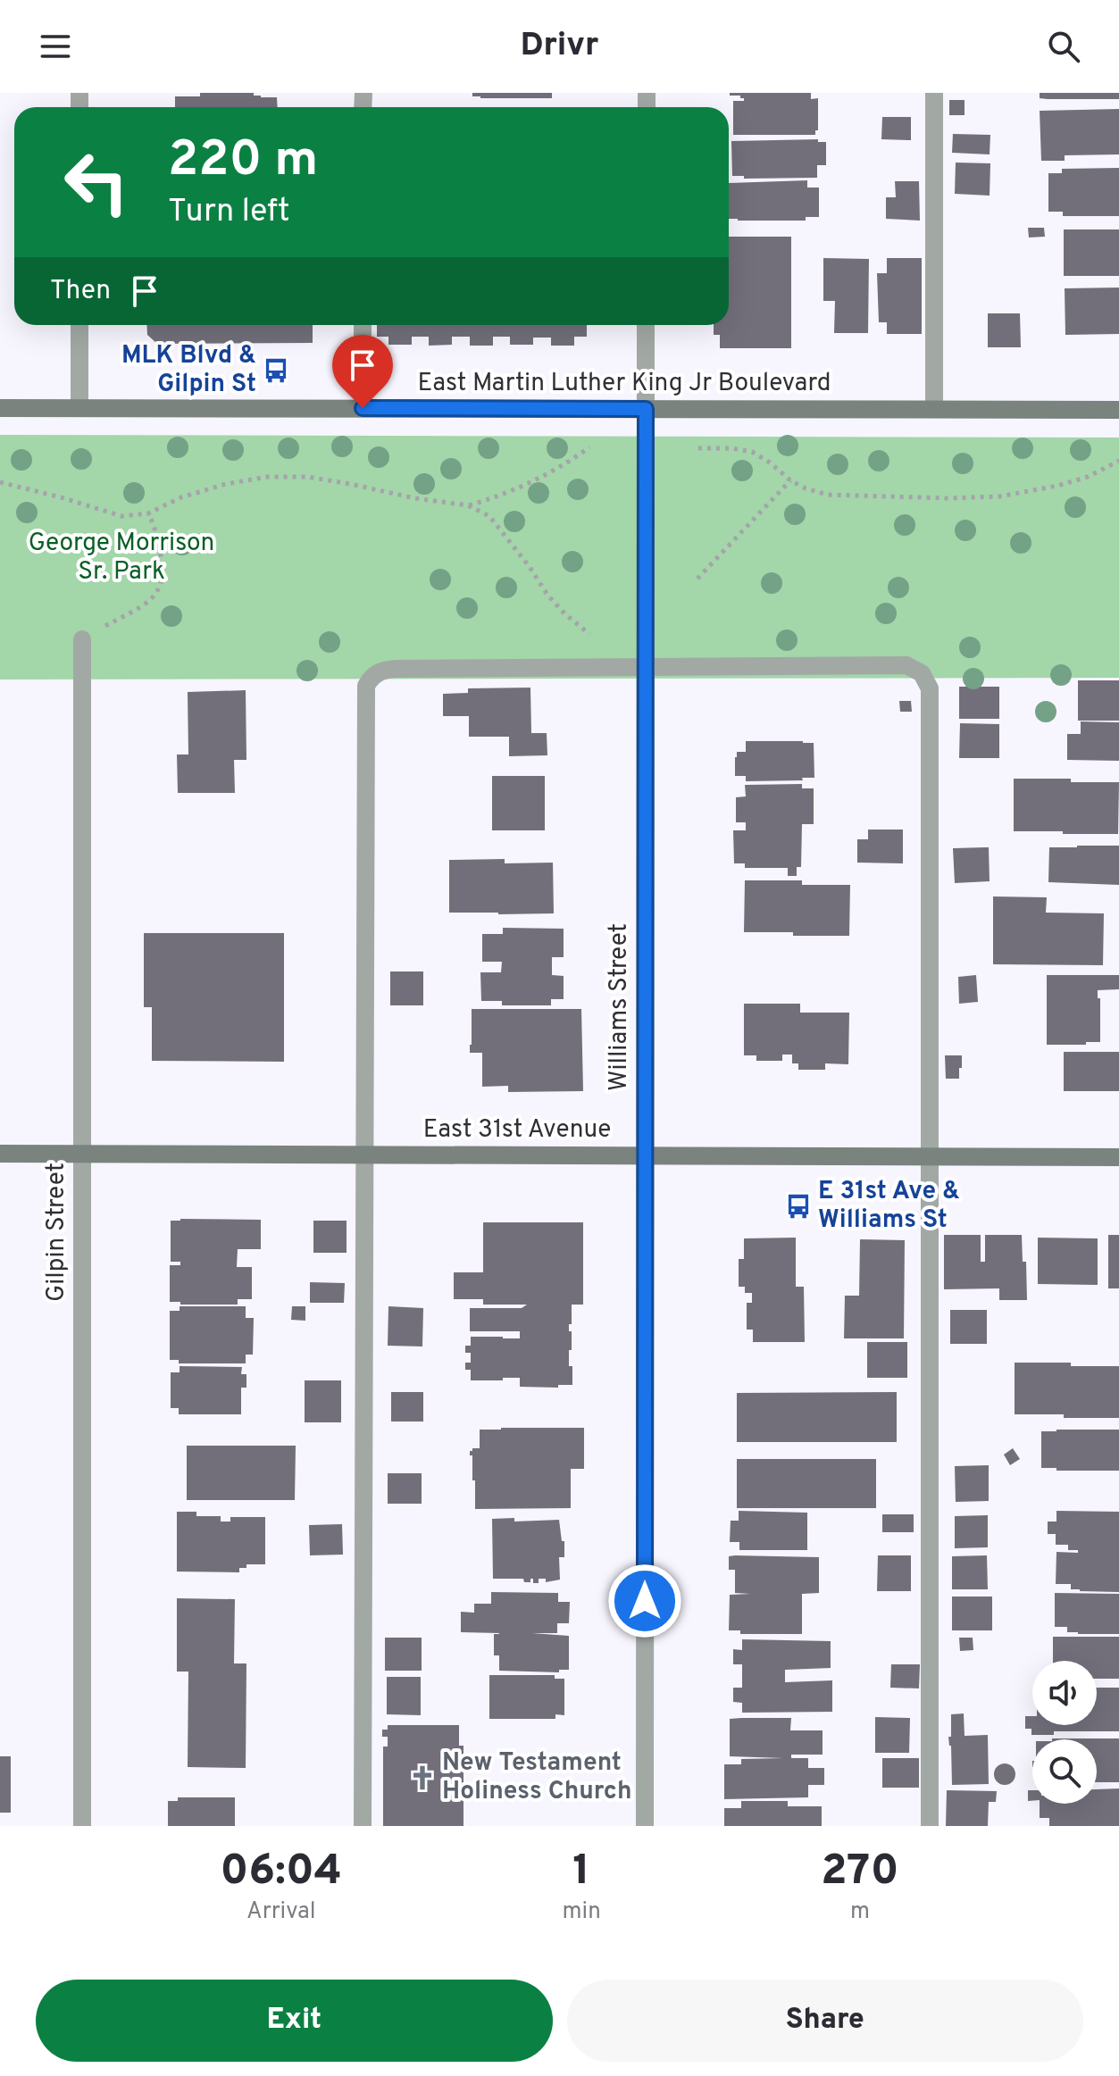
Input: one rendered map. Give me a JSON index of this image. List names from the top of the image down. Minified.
{"streets":{"main road":["East Martin Luther King Jr Boulevard","East 31st Avenue"],"street":["Williams Street","Gilpin Street"]},"crossings":[["East Martin Luther King Jr Boulevard","Williams Street"],["Williams Street","East 31st Avenue"],["East 31st Avenue","Gilpin Street"]],"parks":["George Morrison Sr. Park"],"places":{"bus stop":["MLK Blvd & Gilpin St","E 31st Ave & Williams St"],"church":["New Testament Holiness Church"]},"page":{"header":"Drivr","turn":["220 m","Turn left"],"then":"Then","eta":["06:04","Arrival","1","min","270","m"],"buttons":["Exit","Share"]}}
